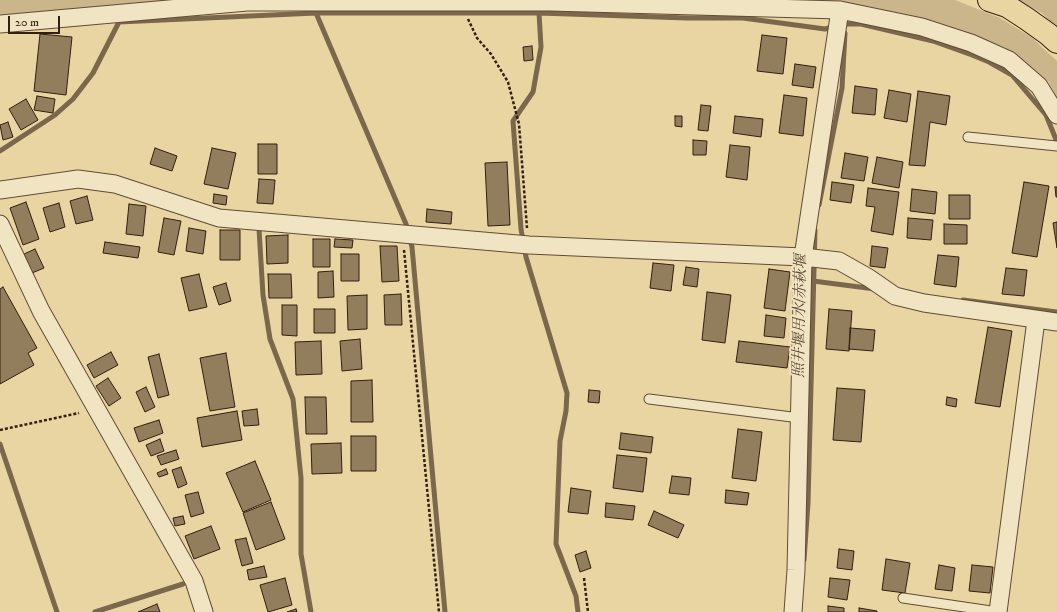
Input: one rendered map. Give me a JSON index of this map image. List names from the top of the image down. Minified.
{"water":["照井堰用水/赤萩堰"],"scale_bar":"20 m"}
